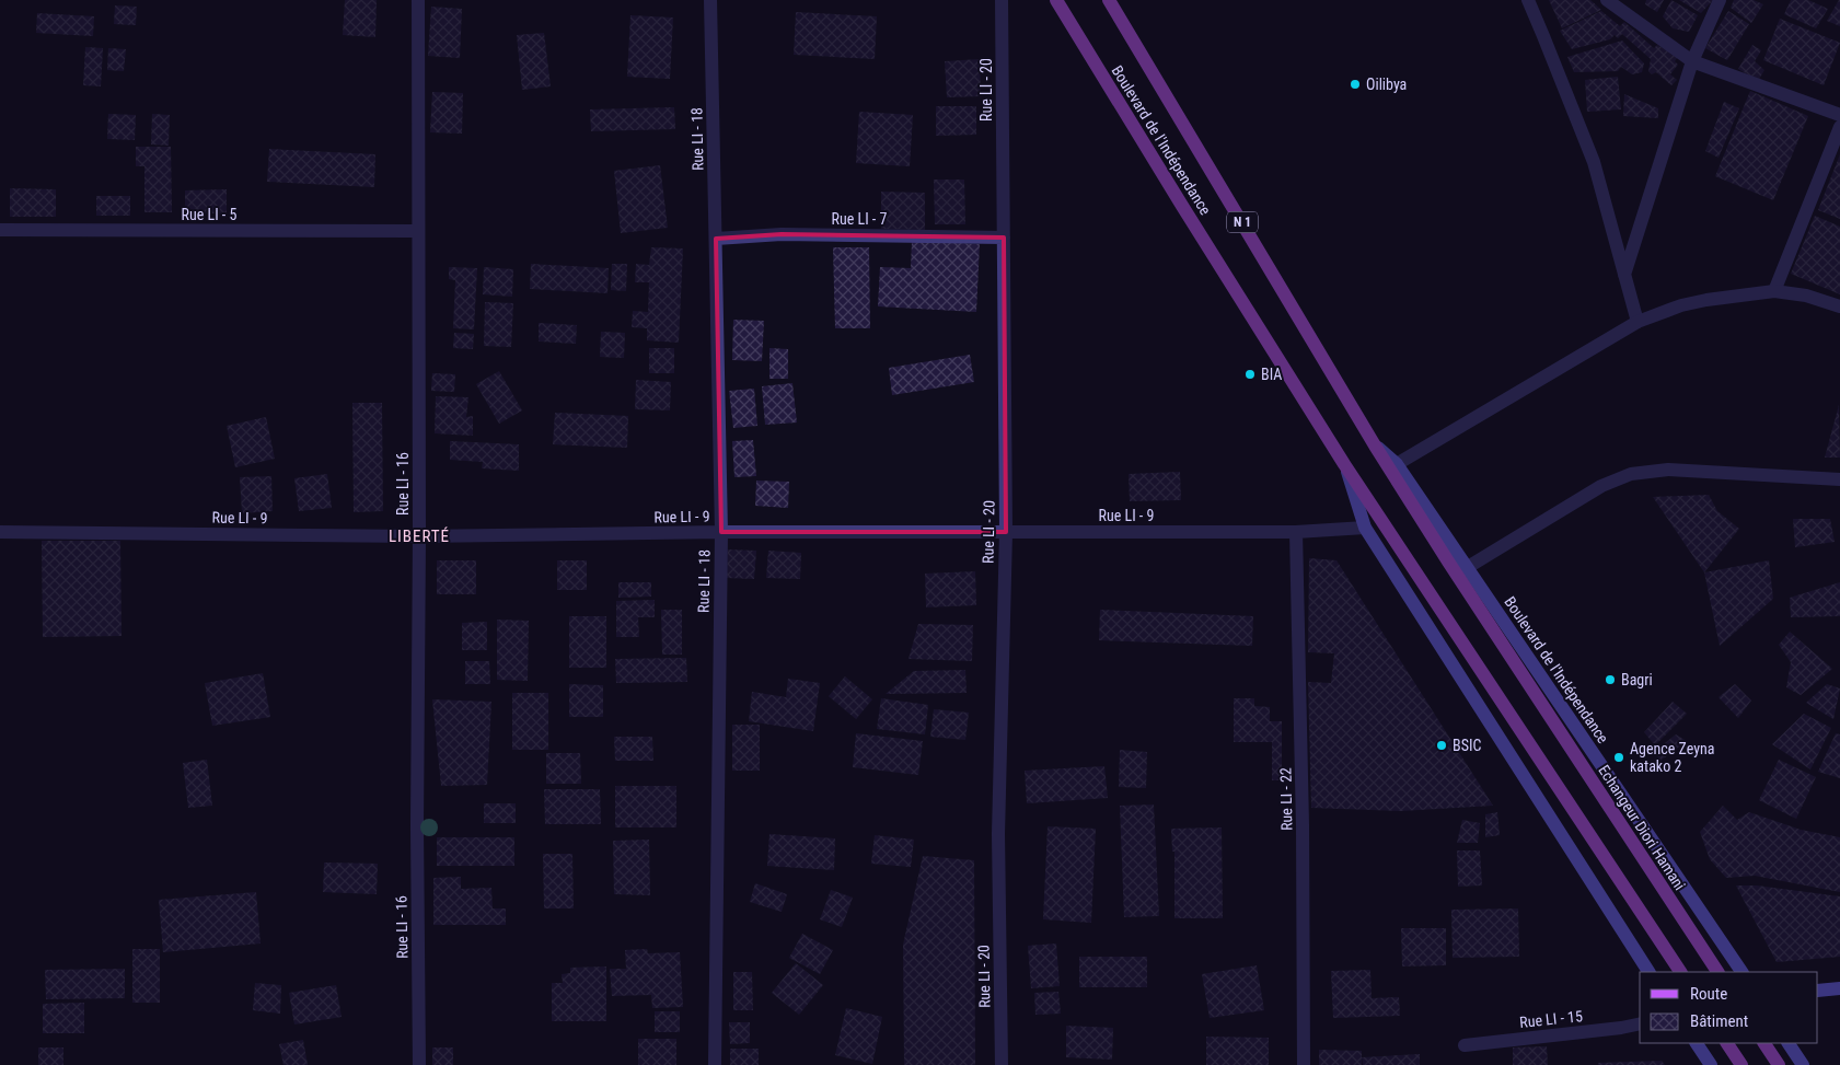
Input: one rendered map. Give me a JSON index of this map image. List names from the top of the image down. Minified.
{"streets":{"main road":["Boulevard de l'Indépendance","N 1","Echangeur Diori Hamani"],"street":["Rue LI - 20","Rue LI - 18","Rue LI - 5","Rue LI - 7","Rue LI - 16","Rue LI - 9","Rue LI - 22","Rue LI - 15"]},"crossings":[["Rue LI - 20","Rue LI - 7"],["Rue LI - 20","Rue LI - 9"],["Rue LI - 18","Rue LI - 7"],["Rue LI - 18","Rue LI - 9"],["Boulevard de l'Indépendance","Rue LI - 9"],["Boulevard de l'Indépendance","Echangeur Diori Hamani"],["Rue LI - 5","Rue LI - 16"],["Rue LI - 16","Rue LI - 9"],["Rue LI - 9","Rue LI - 22"]],"districts":["LIBERTÉ"],"places":["Oilibya","BIA","Bagri","BSIC","Agence Zeyna katako 2"],"legend":["Route","Bâtiment"]}
